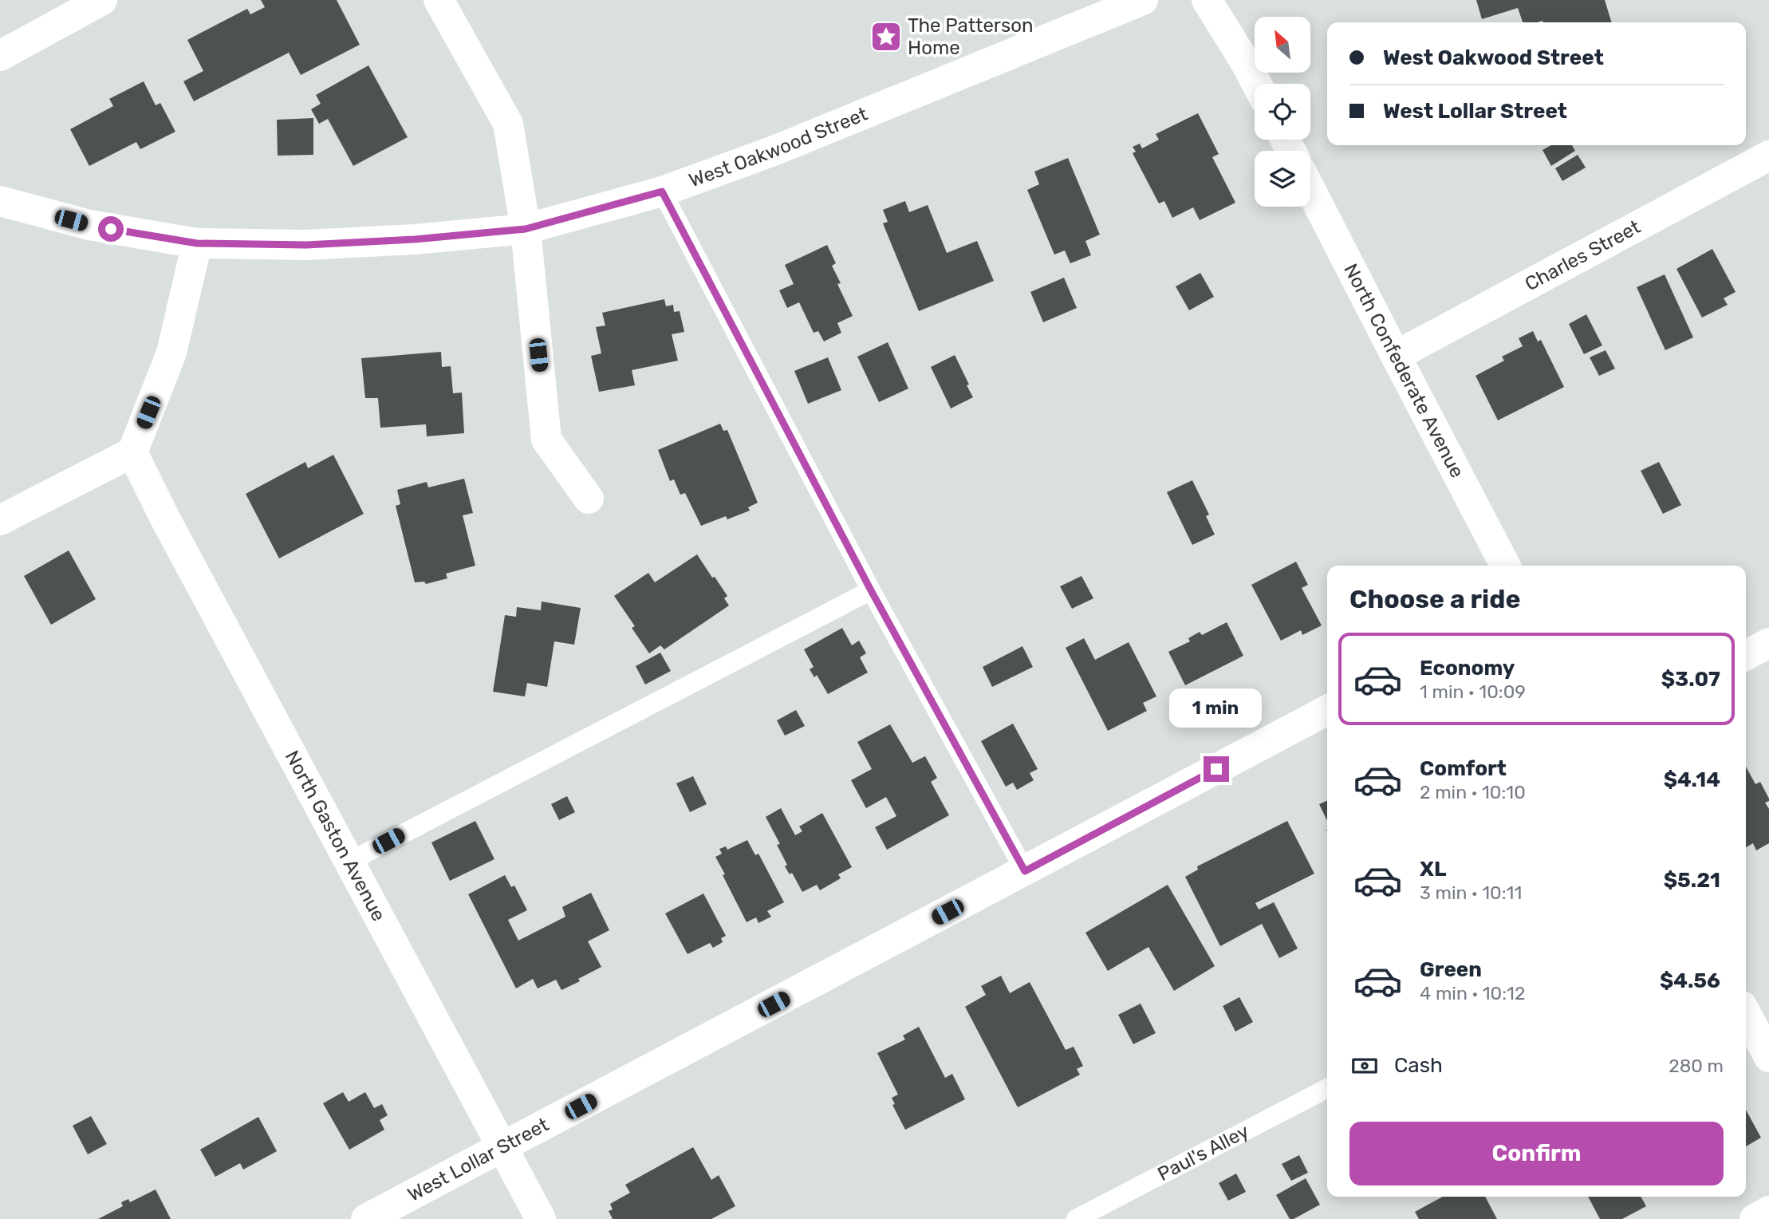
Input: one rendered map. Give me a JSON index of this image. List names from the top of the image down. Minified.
{"streets":{"street":["West Oakwood Street","Charles Street","North Confederate Avenue","North Gaston Avenue","West Lollar Street"],"lane":["Paul's Alley"]},"crossings":[["Charles Street","North Confederate Avenue"],["North Gaston Avenue","West Lollar Street"]],"places":{"place":["The Patterson Home"]},"north":"top left","page":{"banner":["West Oakwood Street","West Lollar Street"],"heading":"Choose a ride","list":[{"name":"Economy","note":"1 min · 10:09","value":"$3.07"},{"name":"Comfort","note":"2 min · 10:10","value":"$4.14"},{"name":"XL","note":"3 min · 10:11","value":"$5.21"},{"name":"Green","note":"4 min · 10:12","value":"$4.56"}],"bubble":"1 min","pay":["Cash","280 m"],"buttons":"Confirm"}}
